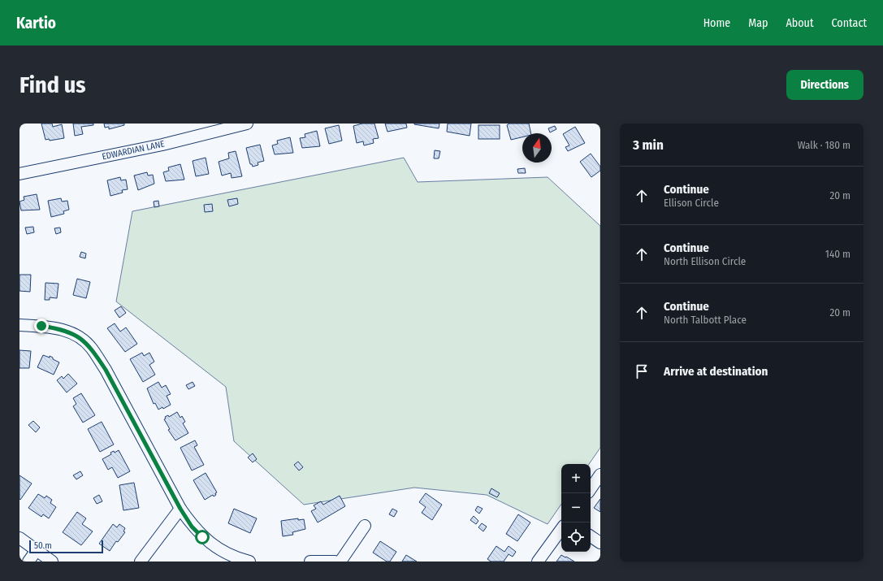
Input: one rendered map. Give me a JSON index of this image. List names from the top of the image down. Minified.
{"streets":{"street":["EDWARDIAN LANE"]},"scale_bar":"50 m","north":"top","page":{"header":"Kartio","nav":["Home","Map","About","Contact"],"buttons":"Directions","title":"Find us","heading":["3 min","Walk · 180 m"],"list":[["Continue","Ellison Circle","20 m"],["Continue","North Ellison Circle","140 m"],["Continue","North Talbott Place","20 m"],"Arrive at destination"],"map_buttons":["+","−"],"scale":"50 m"}}
